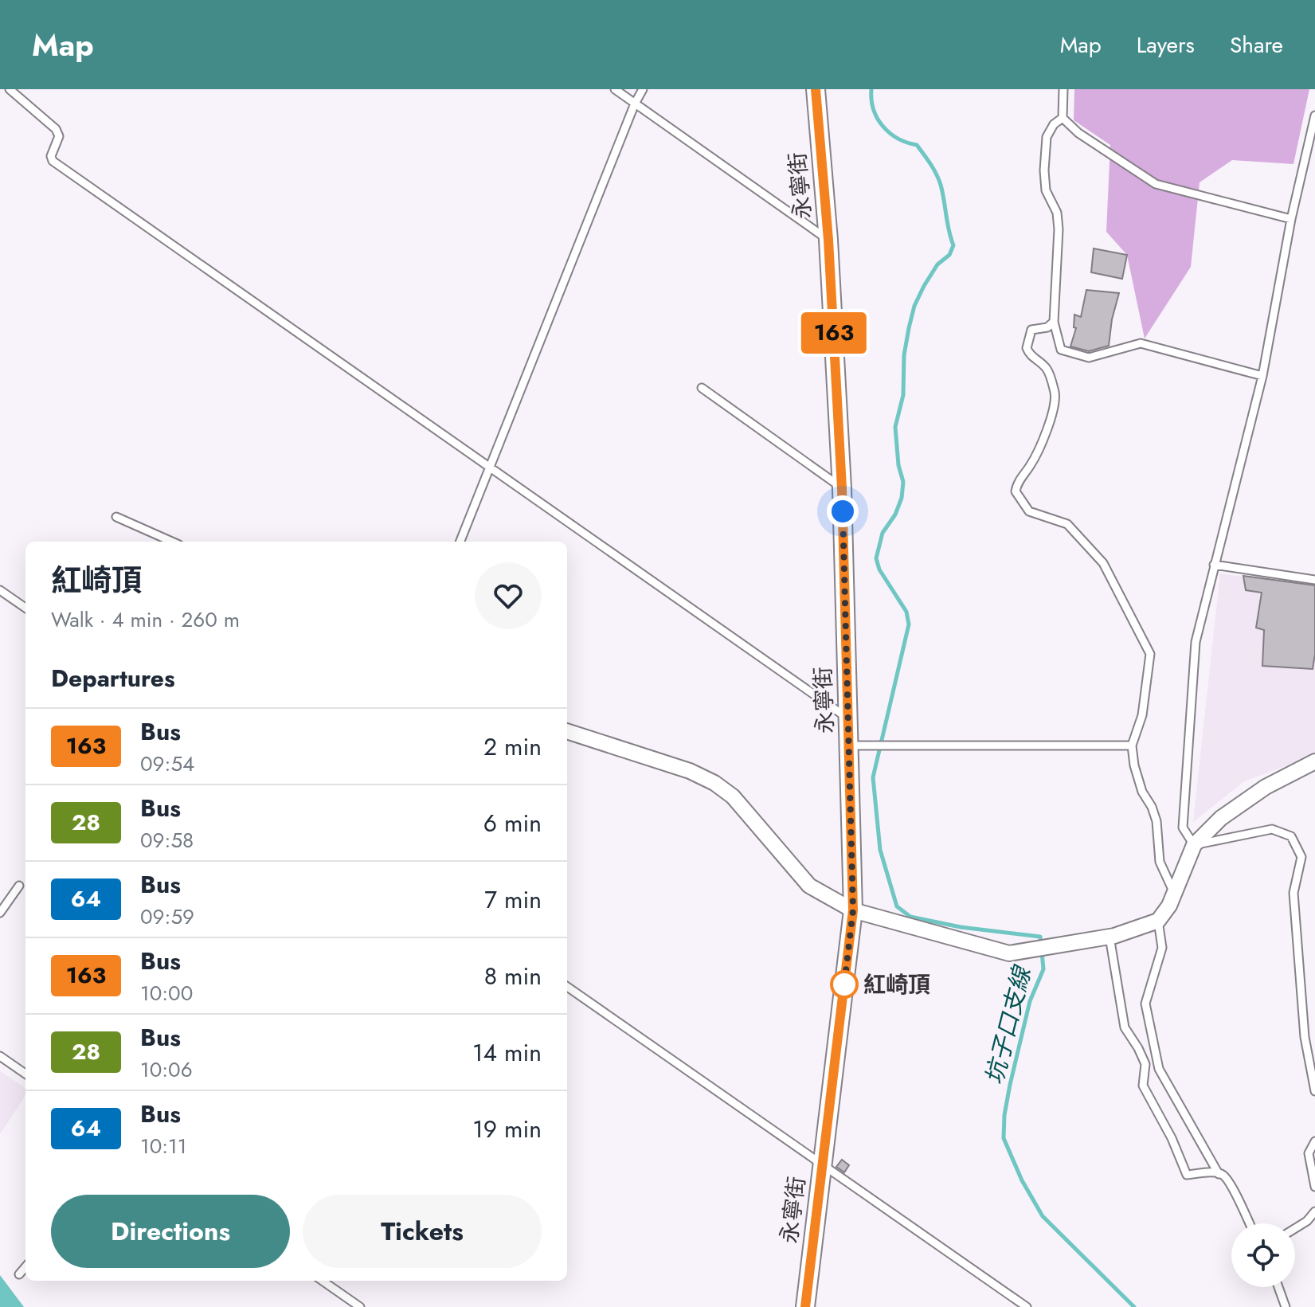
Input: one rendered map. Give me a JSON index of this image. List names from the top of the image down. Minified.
{"streets":{"street":["永寧街"]},"water":["坑子口支線"],"places":["紅崎頂"],"lines":["bus line 163"],"page":{"header":"Map","nav":["Map","Layers","Share"],"on_map":"163","heading":[["紅崎頂","Walk · 4 min · 260 m"],"Departures"],"list":[{"mark":"163","name":"Bus","note":"09:54","value":"2 min"},{"mark":"28","name":"Bus","note":"09:58","value":"6 min"},{"mark":"64","name":"Bus","note":"09:59","value":"7 min"},{"mark":"163","name":"Bus","note":"10:00","value":"8 min"},{"mark":"28","name":"Bus","note":"10:06","value":"14 min"},{"mark":"64","name":"Bus","note":"10:11","value":"19 min"}],"buttons":["Directions","Tickets"]}}
